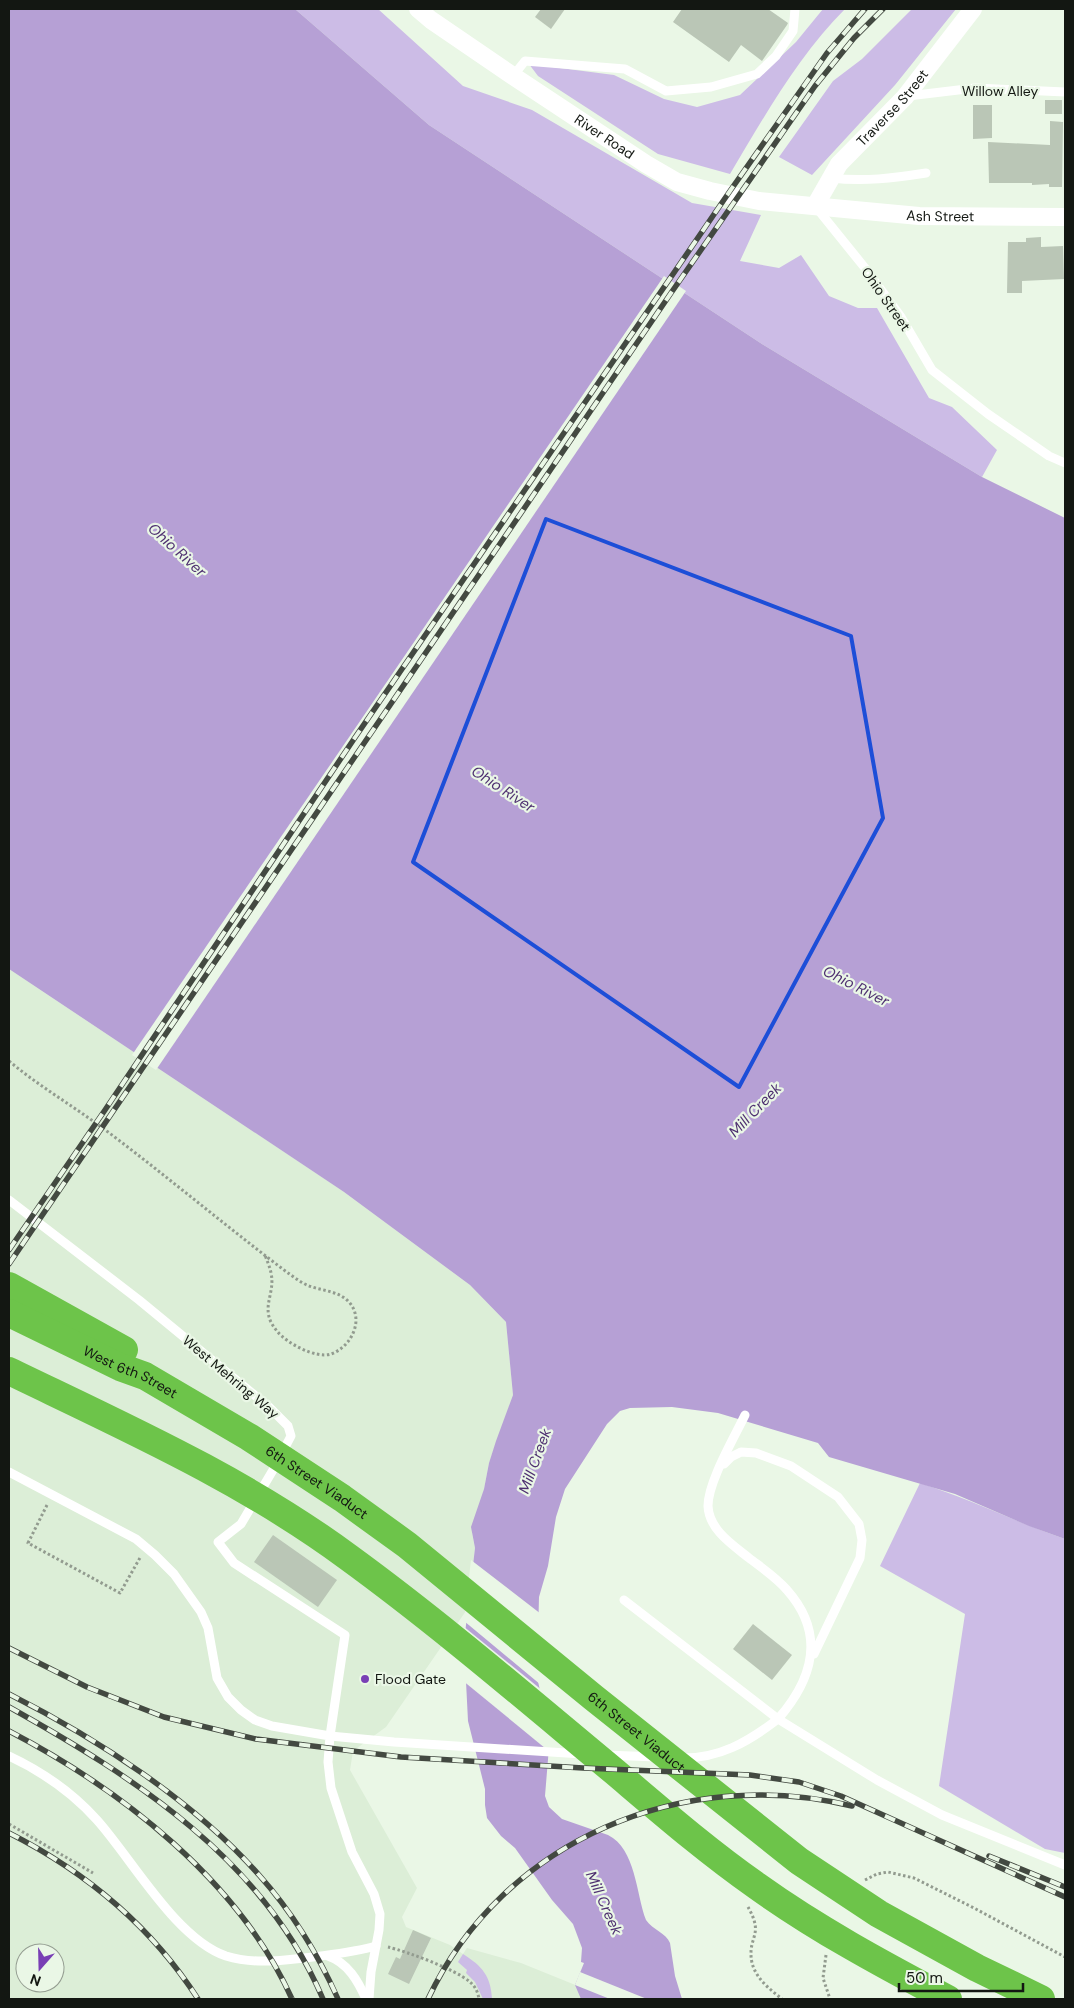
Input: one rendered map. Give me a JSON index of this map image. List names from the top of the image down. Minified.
{"streets":{"highway":["West 6th Street","6th Street Viaduct"],"street":["Traverse Street","River Road","Ash Street"],"lane":["Willow Alley","Ohio Street","West Mehring Way"]},"crossings":[["Willow Alley","Traverse Street"],["Traverse Street","River Road"],["Traverse Street","Ash Street"],["Traverse Street","Ohio Street"],["River Road","Ash Street"],["River Road","Ohio Street"],["Ash Street","Ohio Street"],["West 6th Street","6th Street Viaduct"]],"water":["Ohio River","Mill Creek"],"places":["Flood Gate"],"scale_bar":"50 m","north":"bottom"}
